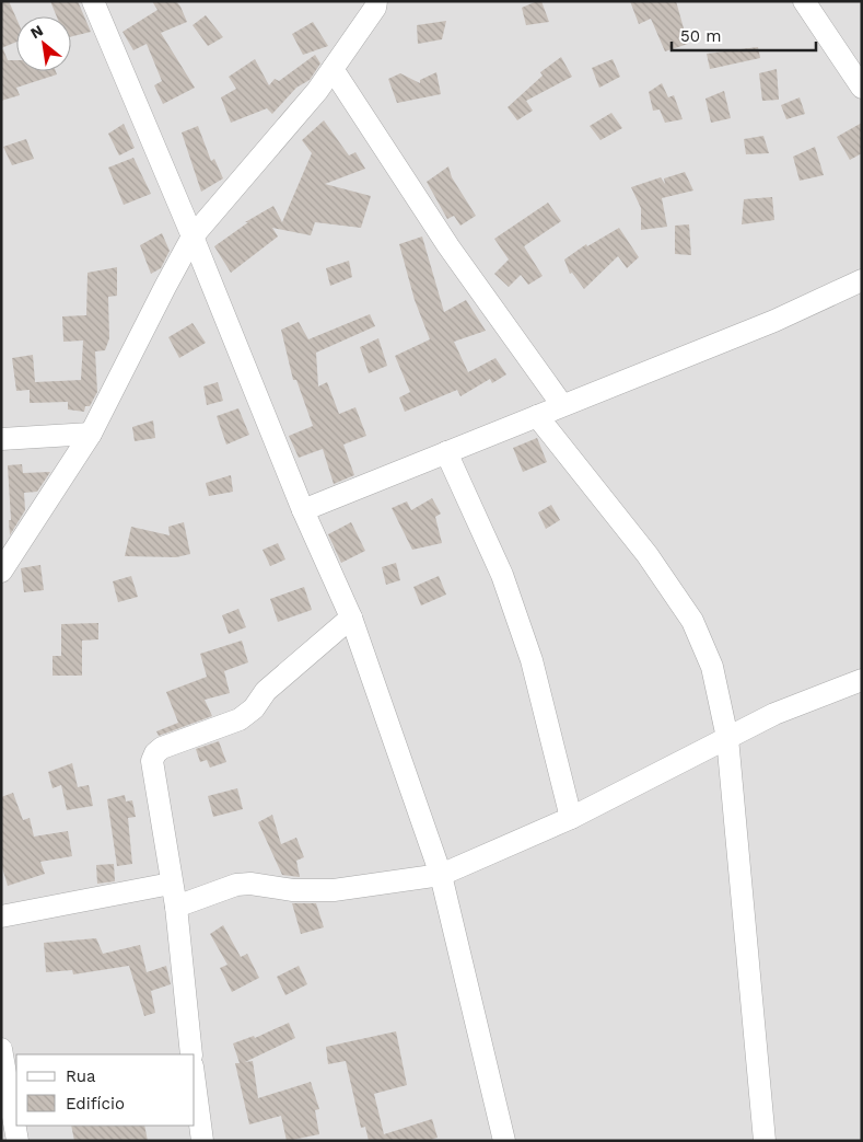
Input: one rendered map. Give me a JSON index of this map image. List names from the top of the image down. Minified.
{"legend":["Rua","Edifício"],"scale_bar":"50 m","north":"top left"}
